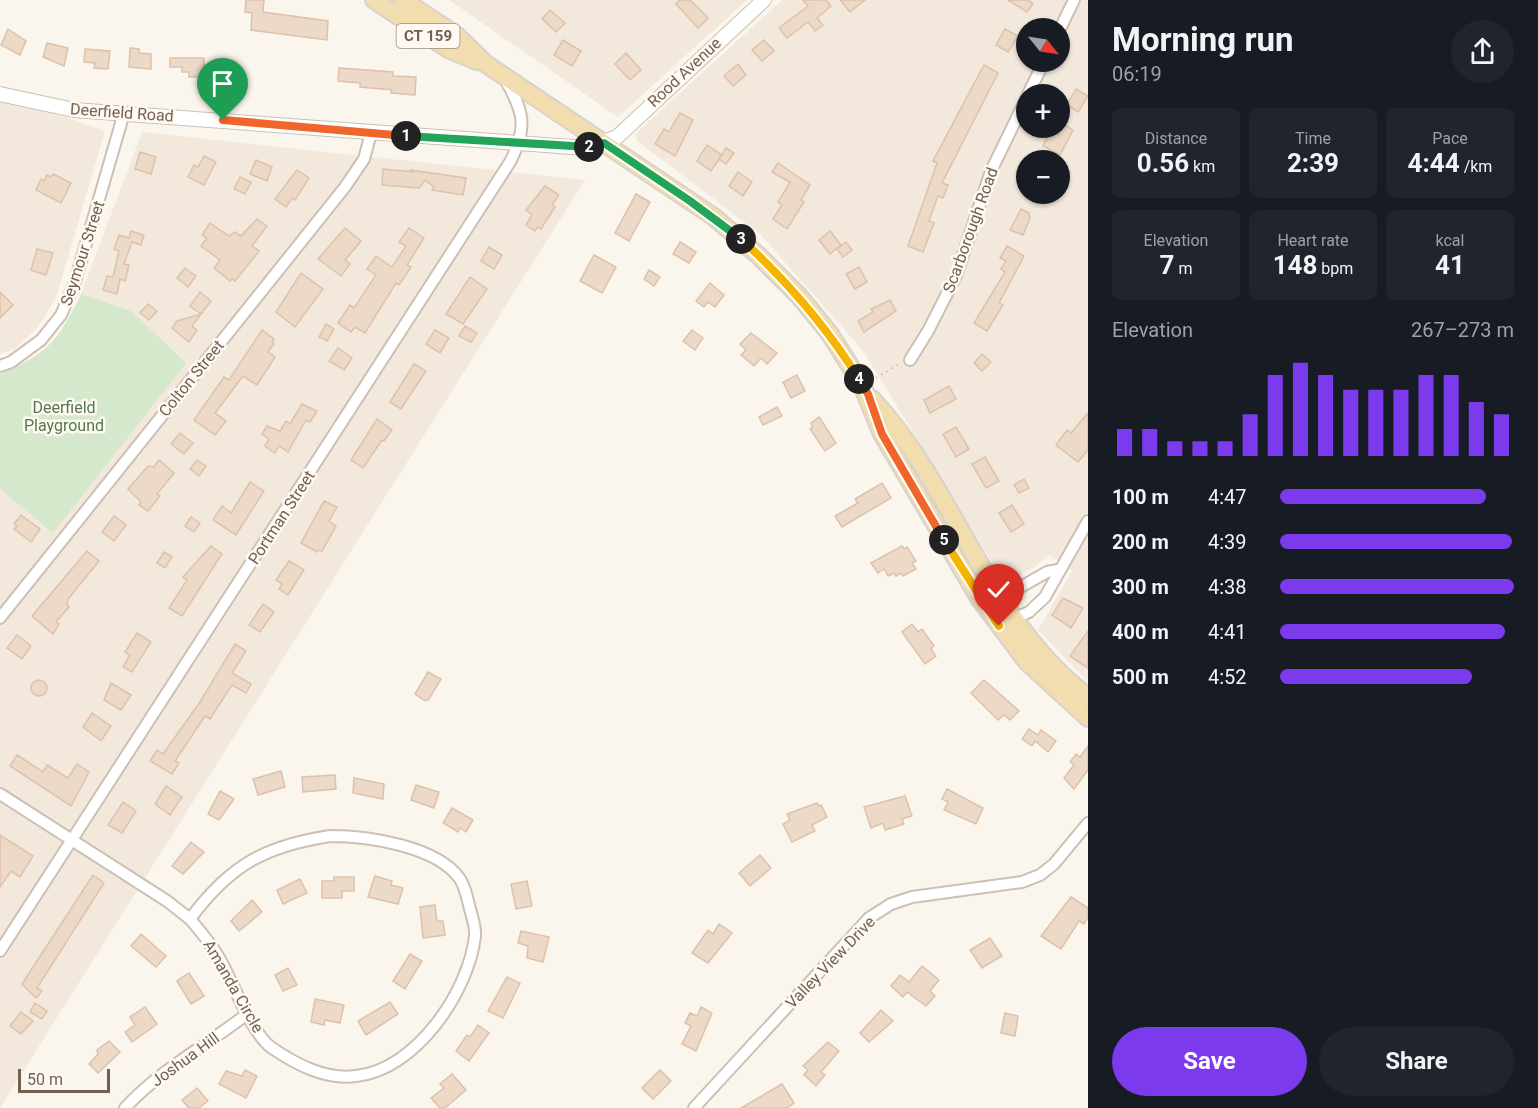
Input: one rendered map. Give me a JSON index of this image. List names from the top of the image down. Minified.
{"streets":{"main road":["CT 159"],"street":["Rood Avenue","Deerfield Road","Scarborough Road","Seymour Street","Colton Street","Portman Street","Valley View Drive","Amanda Circle","Joshua Hill"]},"crossings":[["CT 159","Rood Avenue"],["CT 159","Deerfield Road"],["CT 159","Portman Street"],["Rood Avenue","Deerfield Road"],["Deerfield Road","Seymour Street"],["Deerfield Road","Colton Street"],["Deerfield Road","Portman Street"],["Portman Street","Amanda Circle"],["Amanda Circle","Joshua Hill"]],"parks":["Deerfield Playground"],"scale_bar":"50 m","north":"bottom right","page":{"heading":["Morning run","06:19"],"map_buttons":["+","−"],"stats":[["Distance","0.56 km"],["Time","2:39"],["Pace","4:44 /km"],["Elevation","7 m"],["Heart rate","148 bpm"],["kcal","41"]],"pins":["1","2","3","4","5"],"chart":["Elevation","267–273 m"],"list":[{"name":"100 m","note":"4:47"},{"name":"200 m","note":"4:39"},{"name":"300 m","note":"4:38"},{"name":"400 m","note":"4:41"},{"name":"500 m","note":"4:52"}],"buttons":["Save","Share"],"scale":"50 m"}}
